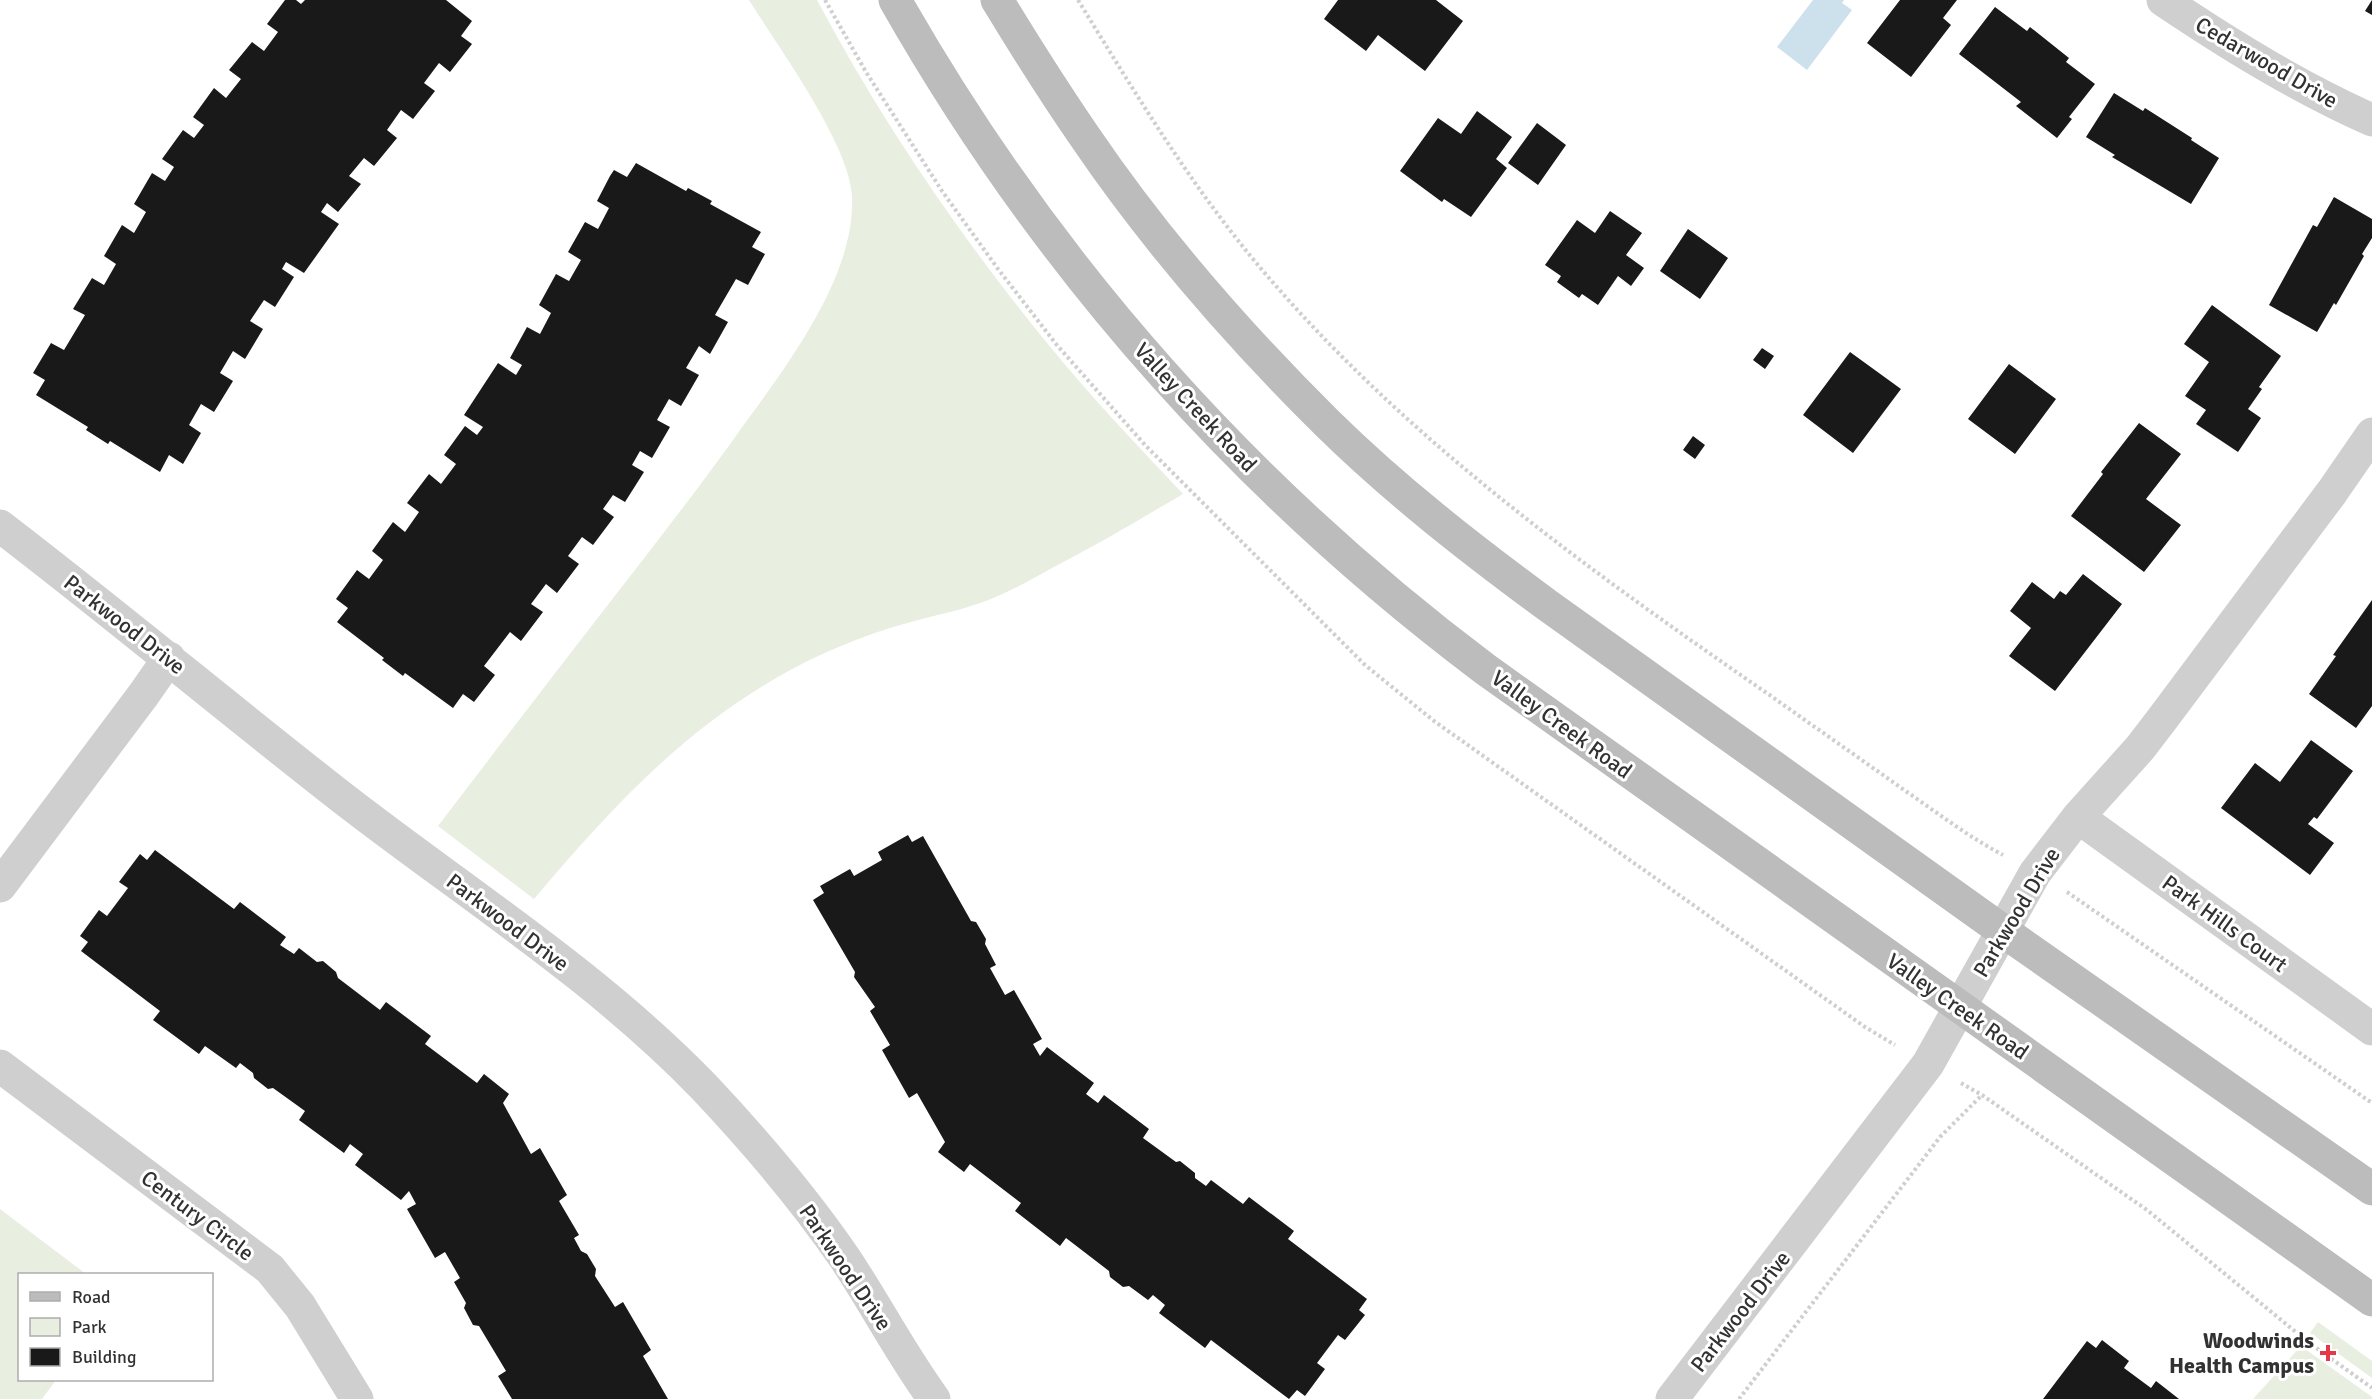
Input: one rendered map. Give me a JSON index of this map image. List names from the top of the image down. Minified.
{"streets":{"main road":["Valley Creek Road"],"street":["Cedarwood Drive","Parkwood Drive","Park Hills Court","Century Circle"]},"crossings":[["Valley Creek Road","Parkwood Drive"],["Parkwood Drive","Park Hills Court"]],"places":{"health":["Woodwinds Health Campus"]},"legend":["Road","Park","Building"]}
